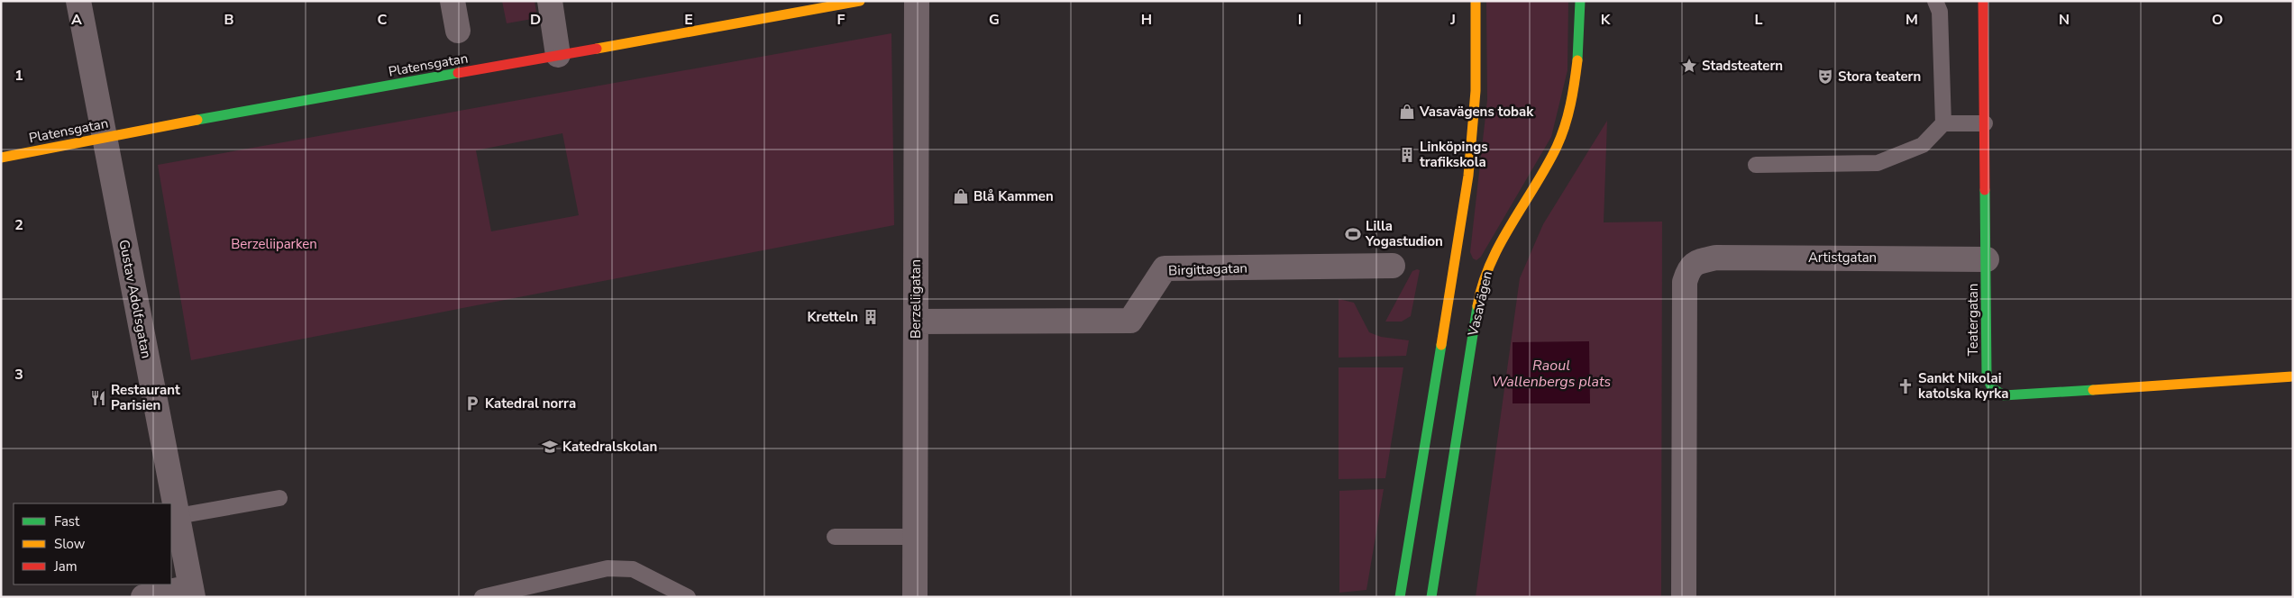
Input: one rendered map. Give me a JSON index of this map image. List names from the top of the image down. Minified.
{"streets":{"street":["Platensgatan","Artistgatan","Birgittagatan","Gustav Adolfsgatan","Berzeliigatan","Vasavägen","Teatergatan"]},"crossings":[["Platensgatan","Gustav Adolfsgatan"],["Artistgatan","Teatergatan"],["Birgittagatan","Berzeliigatan"]],"water":["Raoul Wallenbergs plats"],"parks":["Berzeliiparken"],"places":{"place":["Stadsteatern"],"theatre":["Stora teatern"],"shop":["Vasavägens tobak","Blå Kammen"],"building":["Linköpings trafikskola","Kretteln"],"sports":["Lilla Yogastudion"],"church":["Sankt Nikolai katolska kyrka"],"restaurant":["Restaurant Parisien"],"parking":["Katedral norra"],"school or university":["Katedralskolan"]},"legend":["Fast","Slow","Jam"],"grid":{"columns":["A","B","C","D","E","F","G","H","I","J","K","L","M","N","O"],"rows":["1","2","3"]}}
